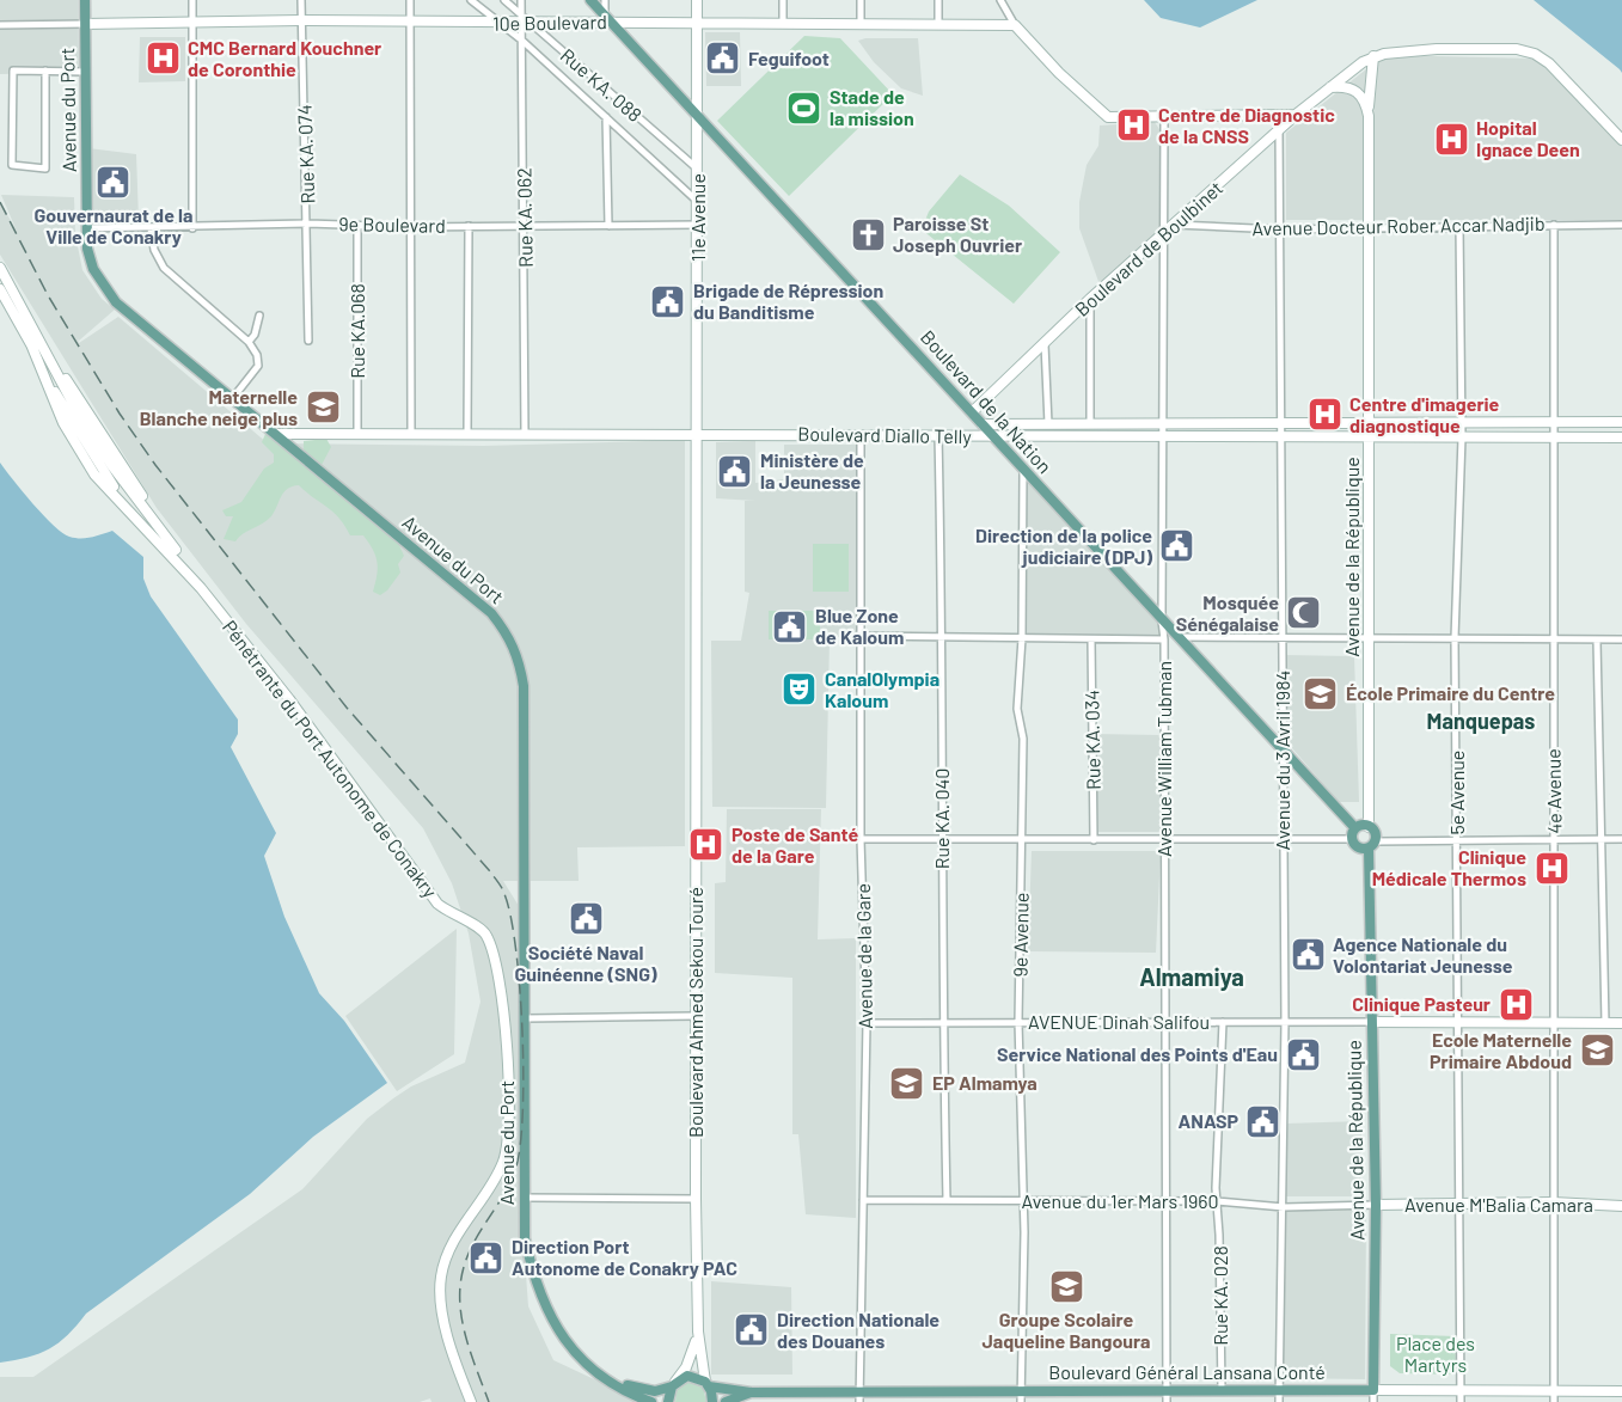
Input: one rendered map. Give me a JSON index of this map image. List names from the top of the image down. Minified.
{"streets":{"main road":["Avenue du Port","Boulevard de la Nation","Avenue de la République","Boulevard Général Lansana Conté"],"street":["10e Boulevard","Rue KA. 088","Rue KA. 074","Rue KA. 062","11e Avenue","9e Boulevard","Avenue Docteur Rober Accar Nadjib","Boulevard de Boulbinet","Rue KA.068","Boulevard Diallo Telly","Rue KA. 034","Pénétrante du Port Autonome de Conakry","Avenue William Tubman","Avenue du 3 Avril 1984","4e Avenue","5e Avenue","Rue KA. 040","9e Avenue","Avenue de la Gare","Boulevard Ahmed Sekou Touré","AVENUE Dinah Salifou","Avenue du 1er Mars 1960","Avenue M'Balia Camara","Rue KA. 028"]},"crossings":[["10e Boulevard","Rue KA. 088"],["10e Boulevard","Avenue du Port"],["10e Boulevard","Rue KA. 074"],["10e Boulevard","Rue KA. 062"],["10e Boulevard","11e Avenue"],["10e Boulevard","Boulevard de la Nation"],["Rue KA. 088","Rue KA. 062"],["Rue KA. 088","11e Avenue"],["Avenue du Port","9e Boulevard"],["Avenue du Port","Boulevard Diallo Telly"],["Avenue du Port","Boulevard Ahmed Sekou Touré"],["Avenue du Port","Boulevard Général Lansana Conté"],["Rue KA. 074","9e Boulevard"],["Rue KA. 062","9e Boulevard"],["Rue KA. 062","Boulevard Diallo Telly"],["11e Avenue","9e Boulevard"],["11e Avenue","Boulevard de la Nation"],["11e Avenue","Boulevard Diallo Telly"],["11e Avenue","Boulevard Ahmed Sekou Touré"],["9e Boulevard","Rue KA.068"],["Avenue Docteur Rober Accar Nadjib","Boulevard de Boulbinet"],["Avenue Docteur Rober Accar Nadjib","Avenue de la République"],["Avenue Docteur Rober Accar Nadjib","Avenue du 3 Avril 1984"],["Avenue Docteur Rober Accar Nadjib","4e Avenue"],["Avenue Docteur Rober Accar Nadjib","5e Avenue"],["Boulevard de Boulbinet","Boulevard de la Nation"],["Boulevard de Boulbinet","Avenue de la République"],["Boulevard de Boulbinet","Avenue William Tubman"],["Boulevard de Boulbinet","Avenue du 3 Avril 1984"],["Rue KA.068","Boulevard Diallo Telly"],["Boulevard de la Nation","Boulevard Diallo Telly"],["Boulevard de la Nation","Avenue William Tubman"],["Boulevard de la Nation","Avenue du 3 Avril 1984"],["Boulevard de la Nation","9e Avenue"],["Boulevard Diallo Telly","Avenue de la République"],["Boulevard Diallo Telly","Avenue William Tubman"],["Boulevard Diallo Telly","Avenue du 3 Avril 1984"],["Boulevard Diallo Telly","4e Avenue"],["Boulevard Diallo Telly","5e Avenue"],["Boulevard Diallo Telly","Rue KA. 040"],["Boulevard Diallo Telly","Avenue de la Gare"],["Boulevard Diallo Telly","Boulevard Ahmed Sekou Touré"],["Avenue de la République","AVENUE Dinah Salifou"],["Avenue de la République","Avenue du 1er Mars 1960"],["Avenue de la République","Avenue M'Balia Camara"],["Avenue de la République","Boulevard Général Lansana Conté"],["Avenue William Tubman","AVENUE Dinah Salifou"],["Avenue William Tubman","Avenue du 1er Mars 1960"],["Avenue William Tubman","Boulevard Général Lansana Conté"],["Avenue du 3 Avril 1984","AVENUE Dinah Salifou"],["Avenue du 3 Avril 1984","Avenue du 1er Mars 1960"],["Avenue du 3 Avril 1984","Boulevard Général Lansana Conté"],["4e Avenue","Avenue M'Balia Camara"],["4e Avenue","Boulevard Général Lansana Conté"],["5e Avenue","Avenue M'Balia Camara"],["5e Avenue","Boulevard Général Lansana Conté"],["Rue KA. 040","AVENUE Dinah Salifou"],["Rue KA. 040","Avenue du 1er Mars 1960"],["9e Avenue","AVENUE Dinah Salifou"],["9e Avenue","Avenue du 1er Mars 1960"],["9e Avenue","Boulevard Général Lansana Conté"],["Avenue de la Gare","AVENUE Dinah Salifou"],["Avenue de la Gare","Avenue du 1er Mars 1960"],["Avenue de la Gare","Boulevard Général Lansana Conté"],["Boulevard Ahmed Sekou Touré","Boulevard Général Lansana Conté"],["AVENUE Dinah Salifou","Rue KA. 028"],["Avenue du 1er Mars 1960","Avenue M'Balia Camara"],["Avenue du 1er Mars 1960","Rue KA. 028"],["Rue KA. 028","Boulevard Général Lansana Conté"]],"districts":["Manquepas","Almamiya"],"parks":["Place des Martyrs"],"places":{"hospital":["CMC Bernard Kouchner de Coronthie","Centre de Diagnostic de la CNSS","Hopital Ignace Deen","Centre d'imagerie diagnostique","Poste de Santé de la Gare","Clinique Médicale Thermos","Clinique Pasteur"],"public building":["Feguifoot","Gouvernaurat de la Ville de Conakry","Brigade de Répression du Banditisme","Ministère de la Jeunesse","Direction de la police judiciaire (DPJ)","Blue Zone de Kaloum","Société Naval Guinéenne (SNG)","Agence Nationale du Volontariat Jeunesse","Service National des Points d'Eau","ANASP","Direction Port Autonome de Conakry PAC","Direction Nationale des Douanes"],"sports":["Stade de la mission"],"church":["Paroisse St Joseph Ouvrier"],"school or university":["Maternelle Blanche neige plus","École Primaire du Centre","Ecole Maternelle Primaire Abdoud","EP Almamya","Groupe Scolaire Jaqueline Bangoura"],"mosque":["Mosquée Sénégalaise"],"theatre":["CanalOlympia Kaloum"]}}
